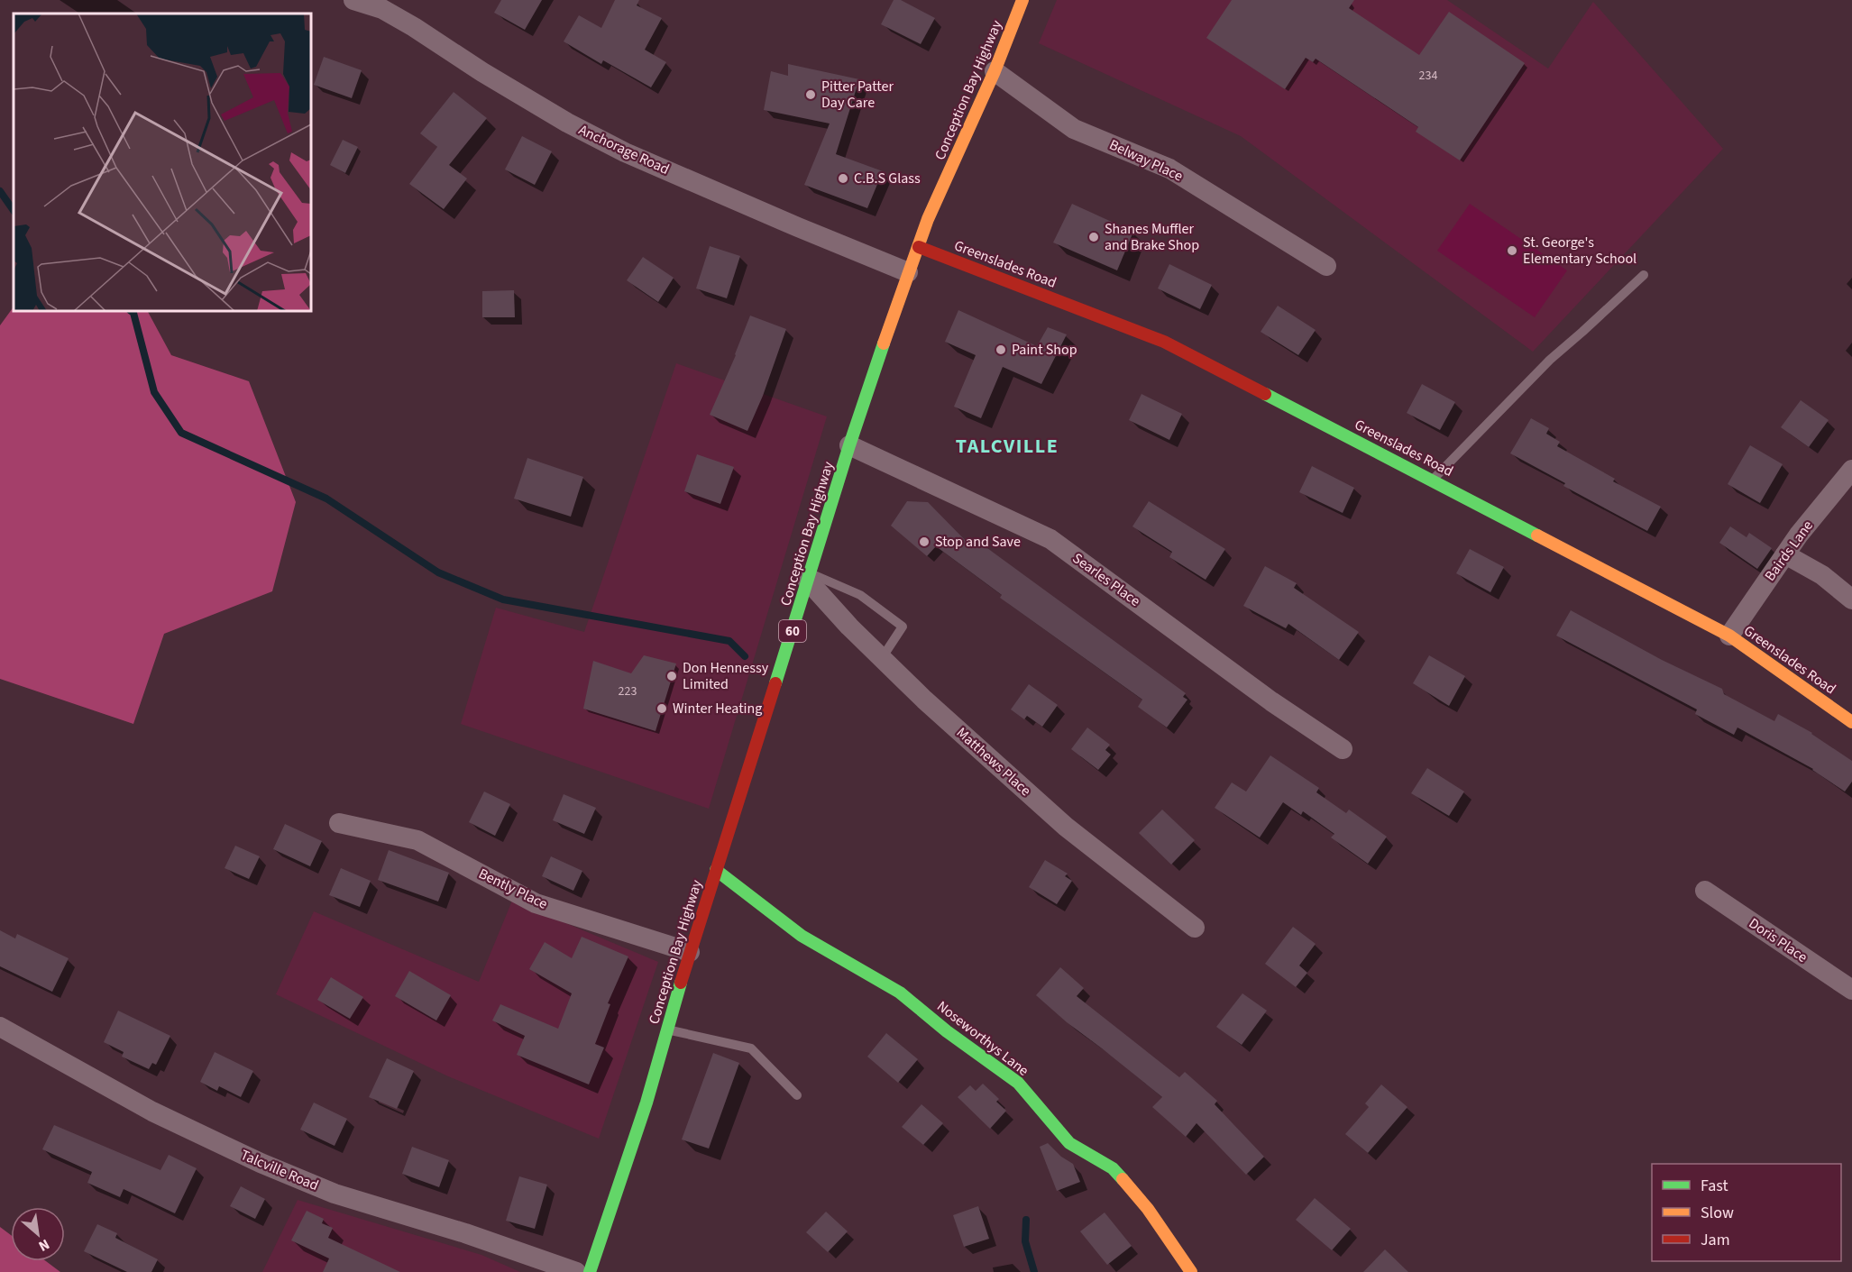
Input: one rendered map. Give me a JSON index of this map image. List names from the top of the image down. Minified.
{"streets":{"street":["Conception Bay Highway","Anchorage Road","Belway Place","Greenslades Road","Bairds Lane","Searles Place","60","Matthews Place","Bently Place","Doris Place","Noseworthys Lane","Talcville Road"]},"crossings":[["Conception Bay Highway","Anchorage Road"],["Conception Bay Highway","Belway Place"],["Conception Bay Highway","Greenslades Road"],["Conception Bay Highway","Searles Place"],["Conception Bay Highway","Matthews Place"],["Conception Bay Highway","Bently Place"],["Conception Bay Highway","Noseworthys Lane"],["Greenslades Road","Bairds Lane"]],"districts":["TALCVILLE"],"places":["Pitter Patter Day Care","C.B.S Glass","Shanes Muffler and Brake Shop","St. George's Elementary School","Paint Shop","Stop and Save","Don Hennessy Limited","Winter Heating"],"house_numbers":["234","223"],"legend":["Fast","Slow","Jam"],"north":"bottom right"}
